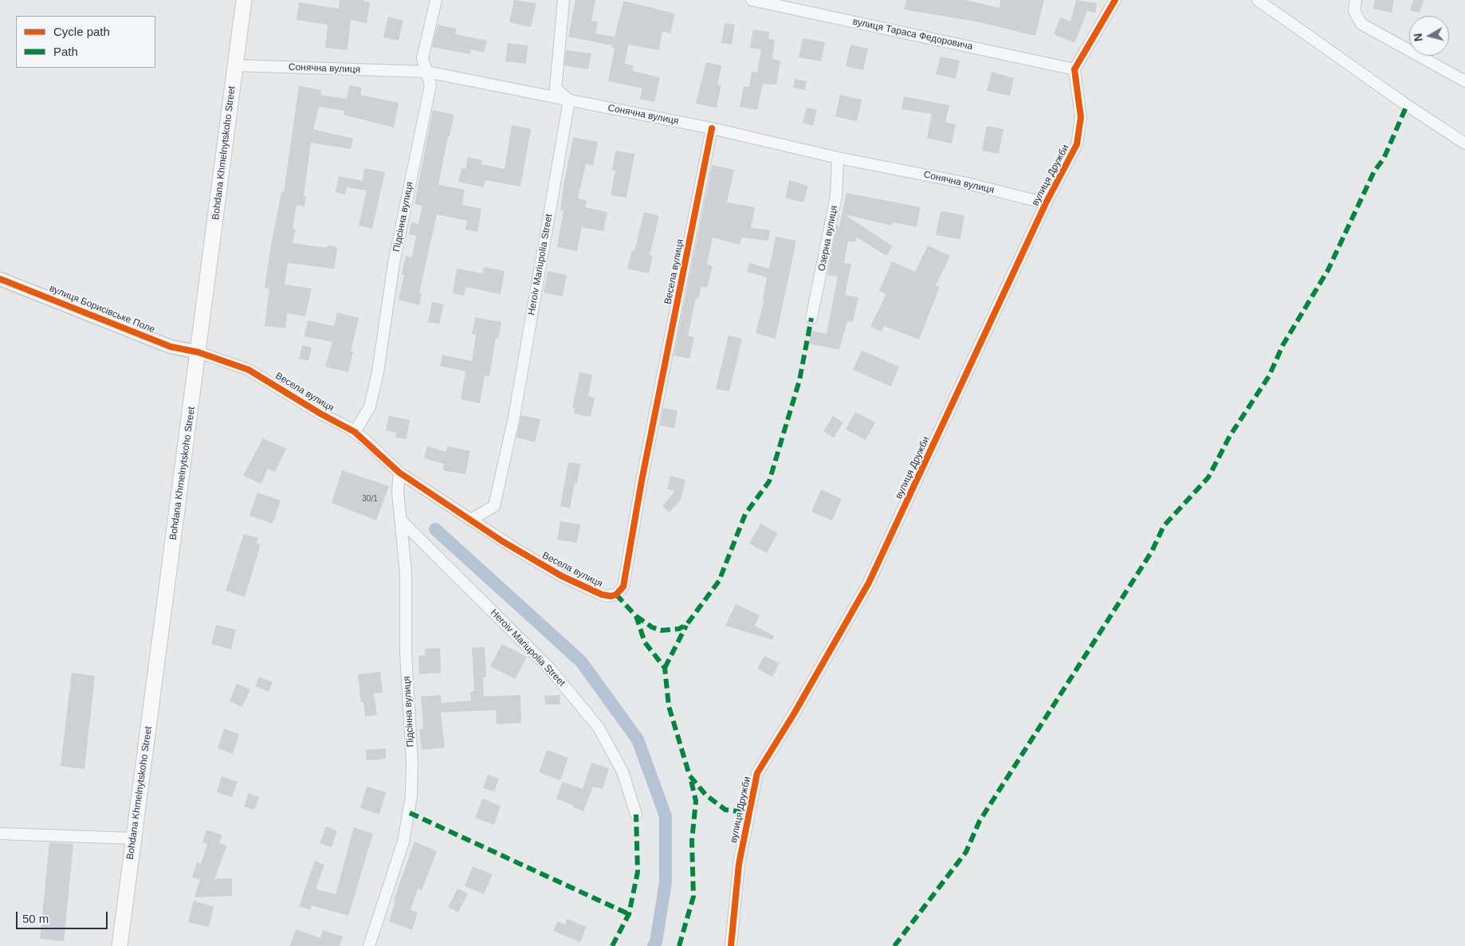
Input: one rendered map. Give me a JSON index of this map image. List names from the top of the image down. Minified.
{"streets":{"main road":["Bohdana Khmelnytskoho Street"],"street":["вулиця Тараса Федоровича","Сонячна вулиця","вулиця Дружби","Підсінна вулиця","Озерна вулиця","Heroiv Mariupolia Street","Весела вулиця","вулиця Борисівське Поле"]},"crossings":[["вулиця Тараса Федоровича","вулиця Дружби"],["Сонячна вулиця","Bohdana Khmelnytskoho Street"],["Сонячна вулиця","вулиця Дружби"],["Сонячна вулиця","Підсінна вулиця"],["Сонячна вулиця","Озерна вулиця"],["Сонячна вулиця","Heroiv Mariupolia Street"],["Сонячна вулиця","Весела вулиця"],["Bohdana Khmelnytskoho Street","Весела вулиця"],["Bohdana Khmelnytskoho Street","вулиця Борисівське Поле"],["Підсінна вулиця","Heroiv Mariupolia Street"],["Підсінна вулиця","Весела вулиця"],["Heroiv Mariupolia Street","Весела вулиця"],["Весела вулиця","вулиця Борисівське Поле"]],"house_numbers":["30/1"],"legend":["Cycle path","Path"],"scale_bar":"50 m","north":"left"}
